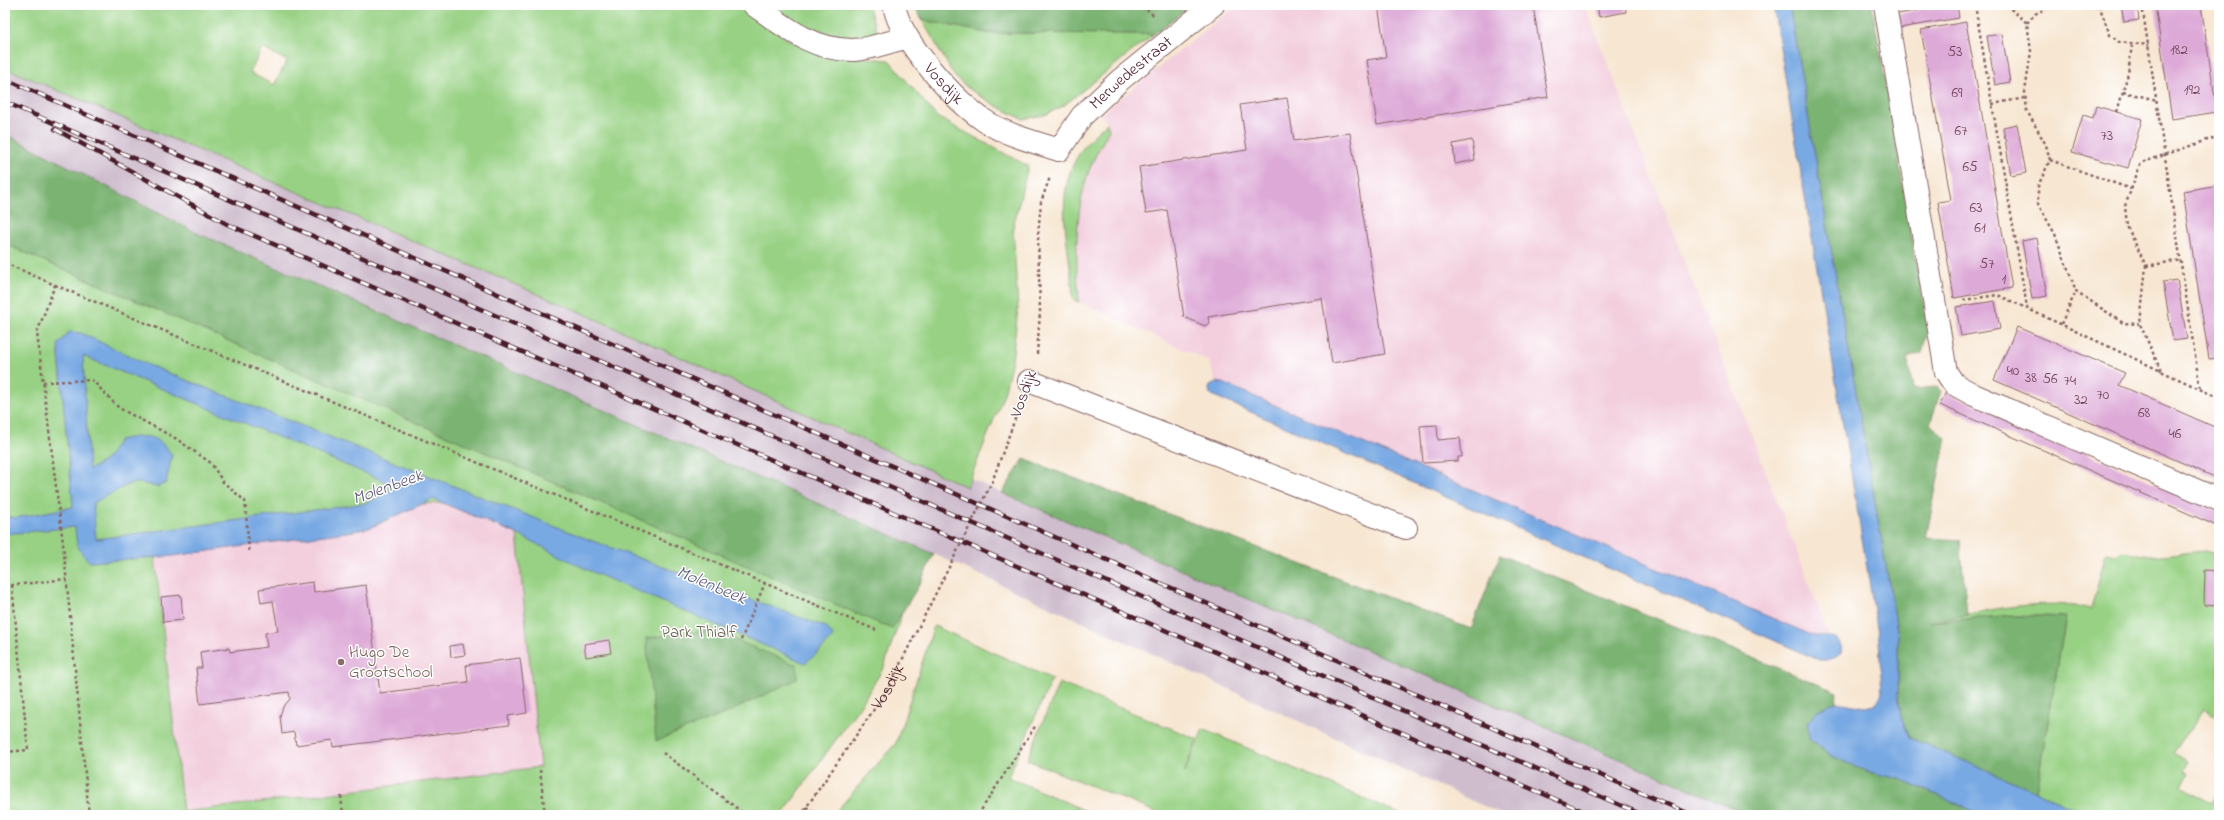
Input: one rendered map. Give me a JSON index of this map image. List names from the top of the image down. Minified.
{"streets":{"street":["Merwedestraat","Vosdijk"]},"crossings":[["Merwedestraat","Vosdijk"]],"water":["Molenbeek"],"parks":["Park Thialf"],"places":["Hugo De Grootschool"],"house_numbers":["182","53","192","69","67","73","65","63","61","57","1","40","38","56","74","70","32","68","46"]}
